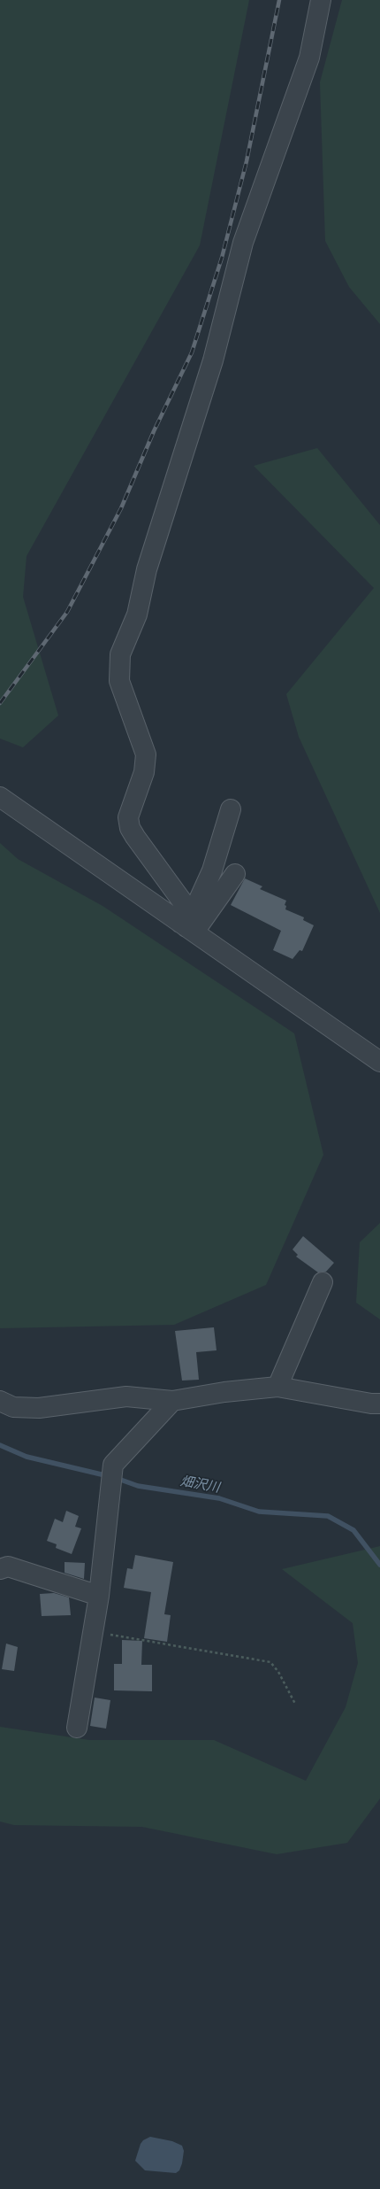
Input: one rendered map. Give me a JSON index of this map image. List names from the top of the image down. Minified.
{"water":["畑沢川"]}
